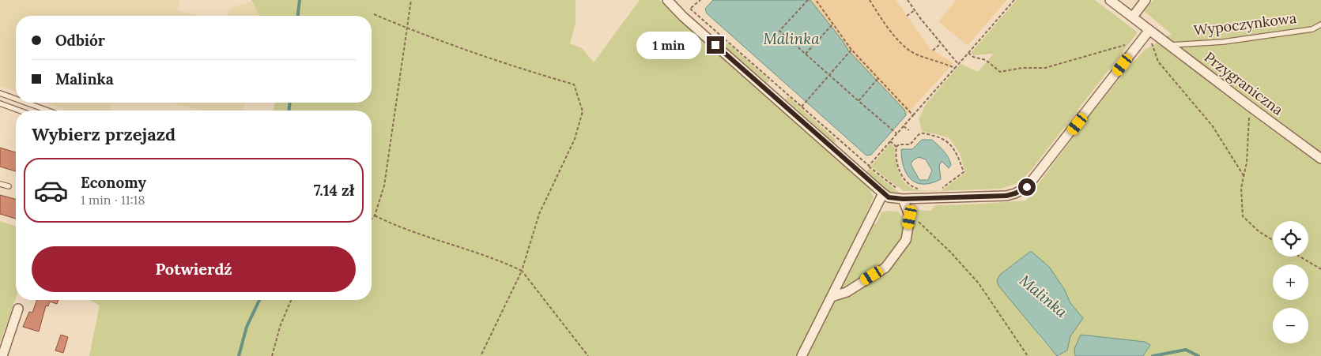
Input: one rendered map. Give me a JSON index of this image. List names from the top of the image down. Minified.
{"streets":{"street":["Przygraniczna"],"lane":["Wypoczynkowa"]},"crossings":[["Wypoczynkowa","Przygraniczna"]],"water":["Malinka"],"page":{"banner":["Odbiór","Malinka"],"bubble":"1 min","heading":"Wybierz przejazd","list":[{"name":"Economy","note":"1 min · 11:18","value":"7.14 zł"}],"map_buttons":["+","−"],"buttons":"Potwierdź"}}
